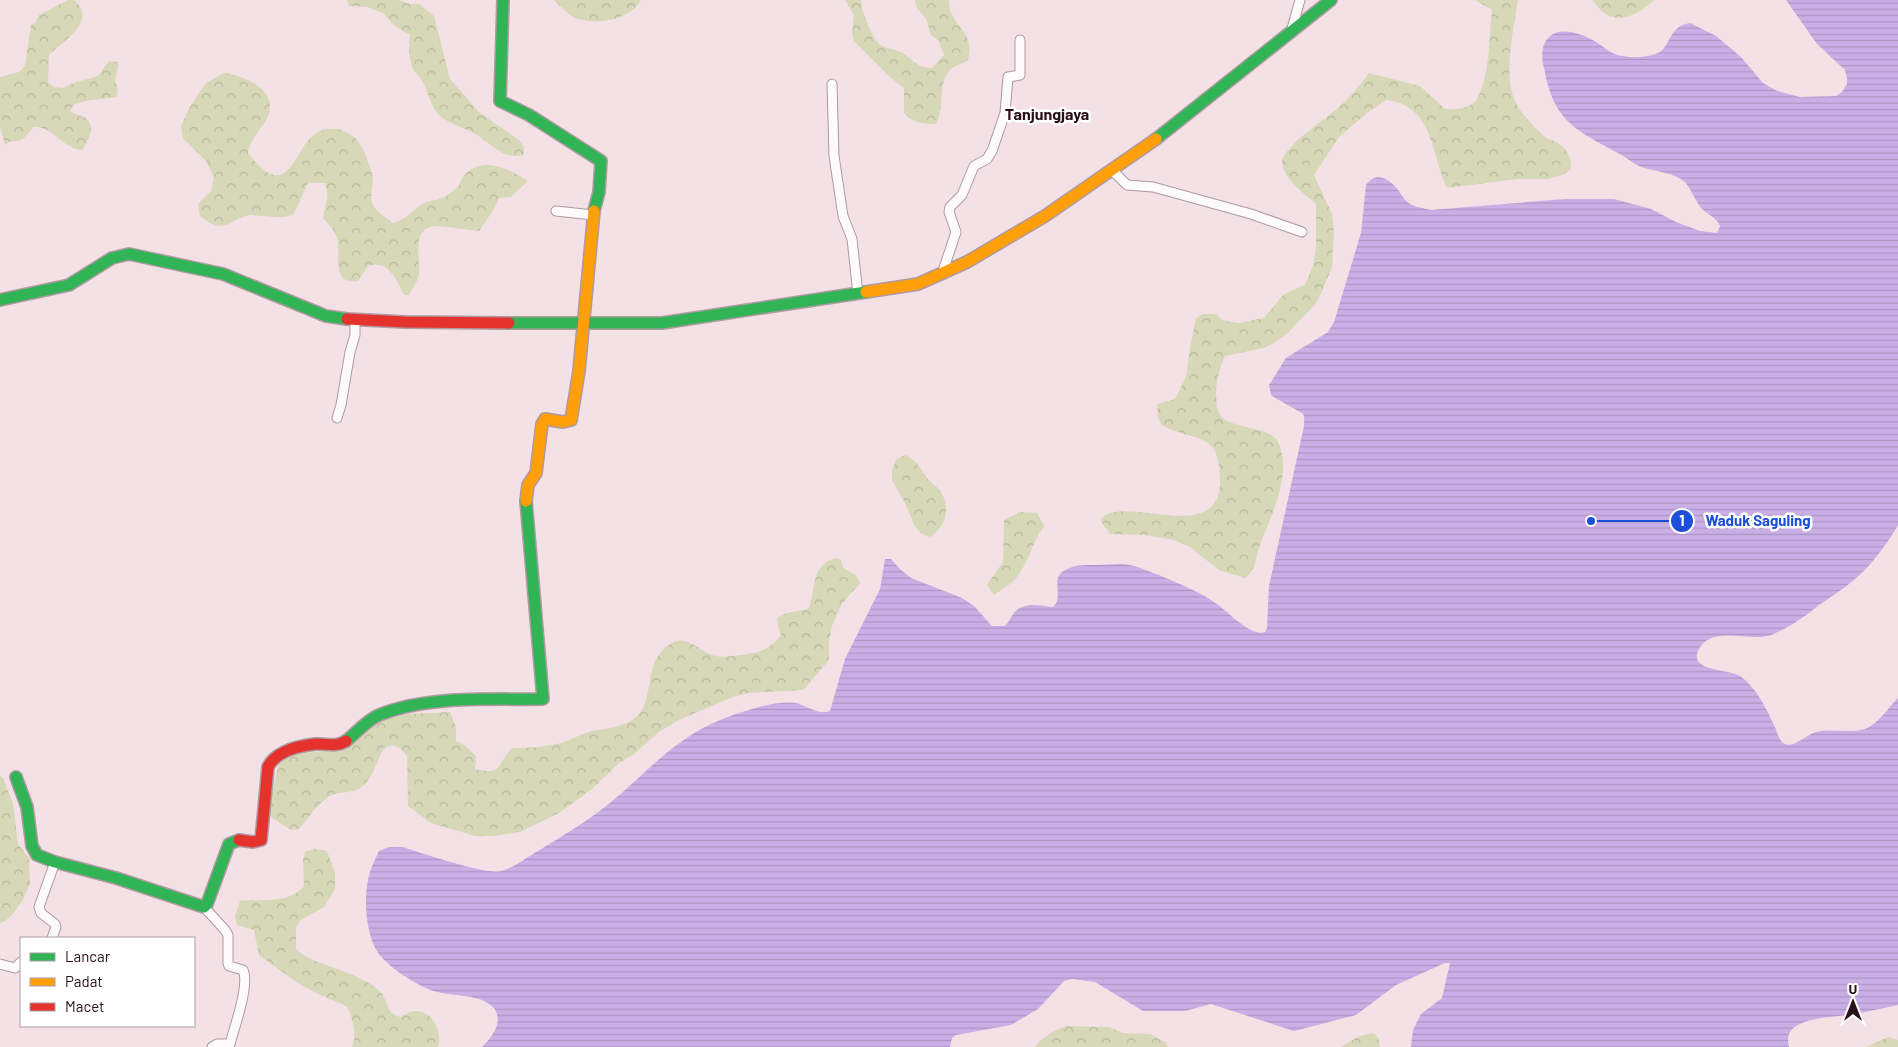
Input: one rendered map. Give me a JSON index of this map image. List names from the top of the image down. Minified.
{"districts":["Tanjungjaya"],"places":["Waduk Saguling"],"legend":["Lancar","Padat","Macet"],"north":"top"}
